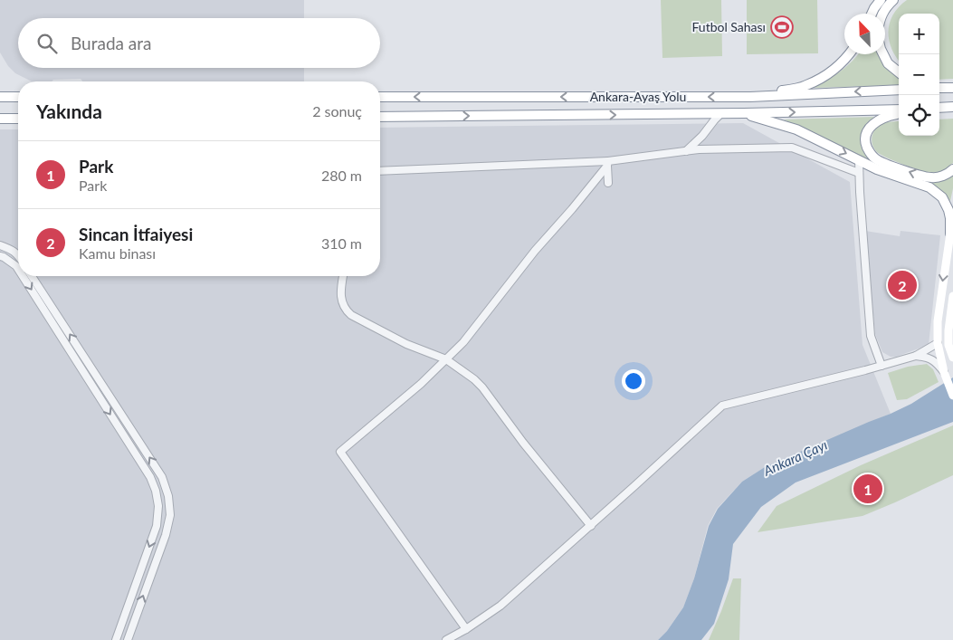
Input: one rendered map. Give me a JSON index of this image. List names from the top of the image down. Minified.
{"streets":{"highway":["Ankara-Ayaş Yolu"]},"water":["Ankara Çayı"],"places":{"sports":["Futbol Sahası"]},"north":"top left","page":{"map_buttons":["+","−"],"search":"Burada ara","heading":["Yakında","2 sonuç"],"list":[{"mark":"1","name":"Park","note":"Park","value":"280 m"},{"mark":"2","name":"Sincan İtfaiyesi","note":"Kamu binası","value":"310 m"}],"pins":["2","1"]}}
